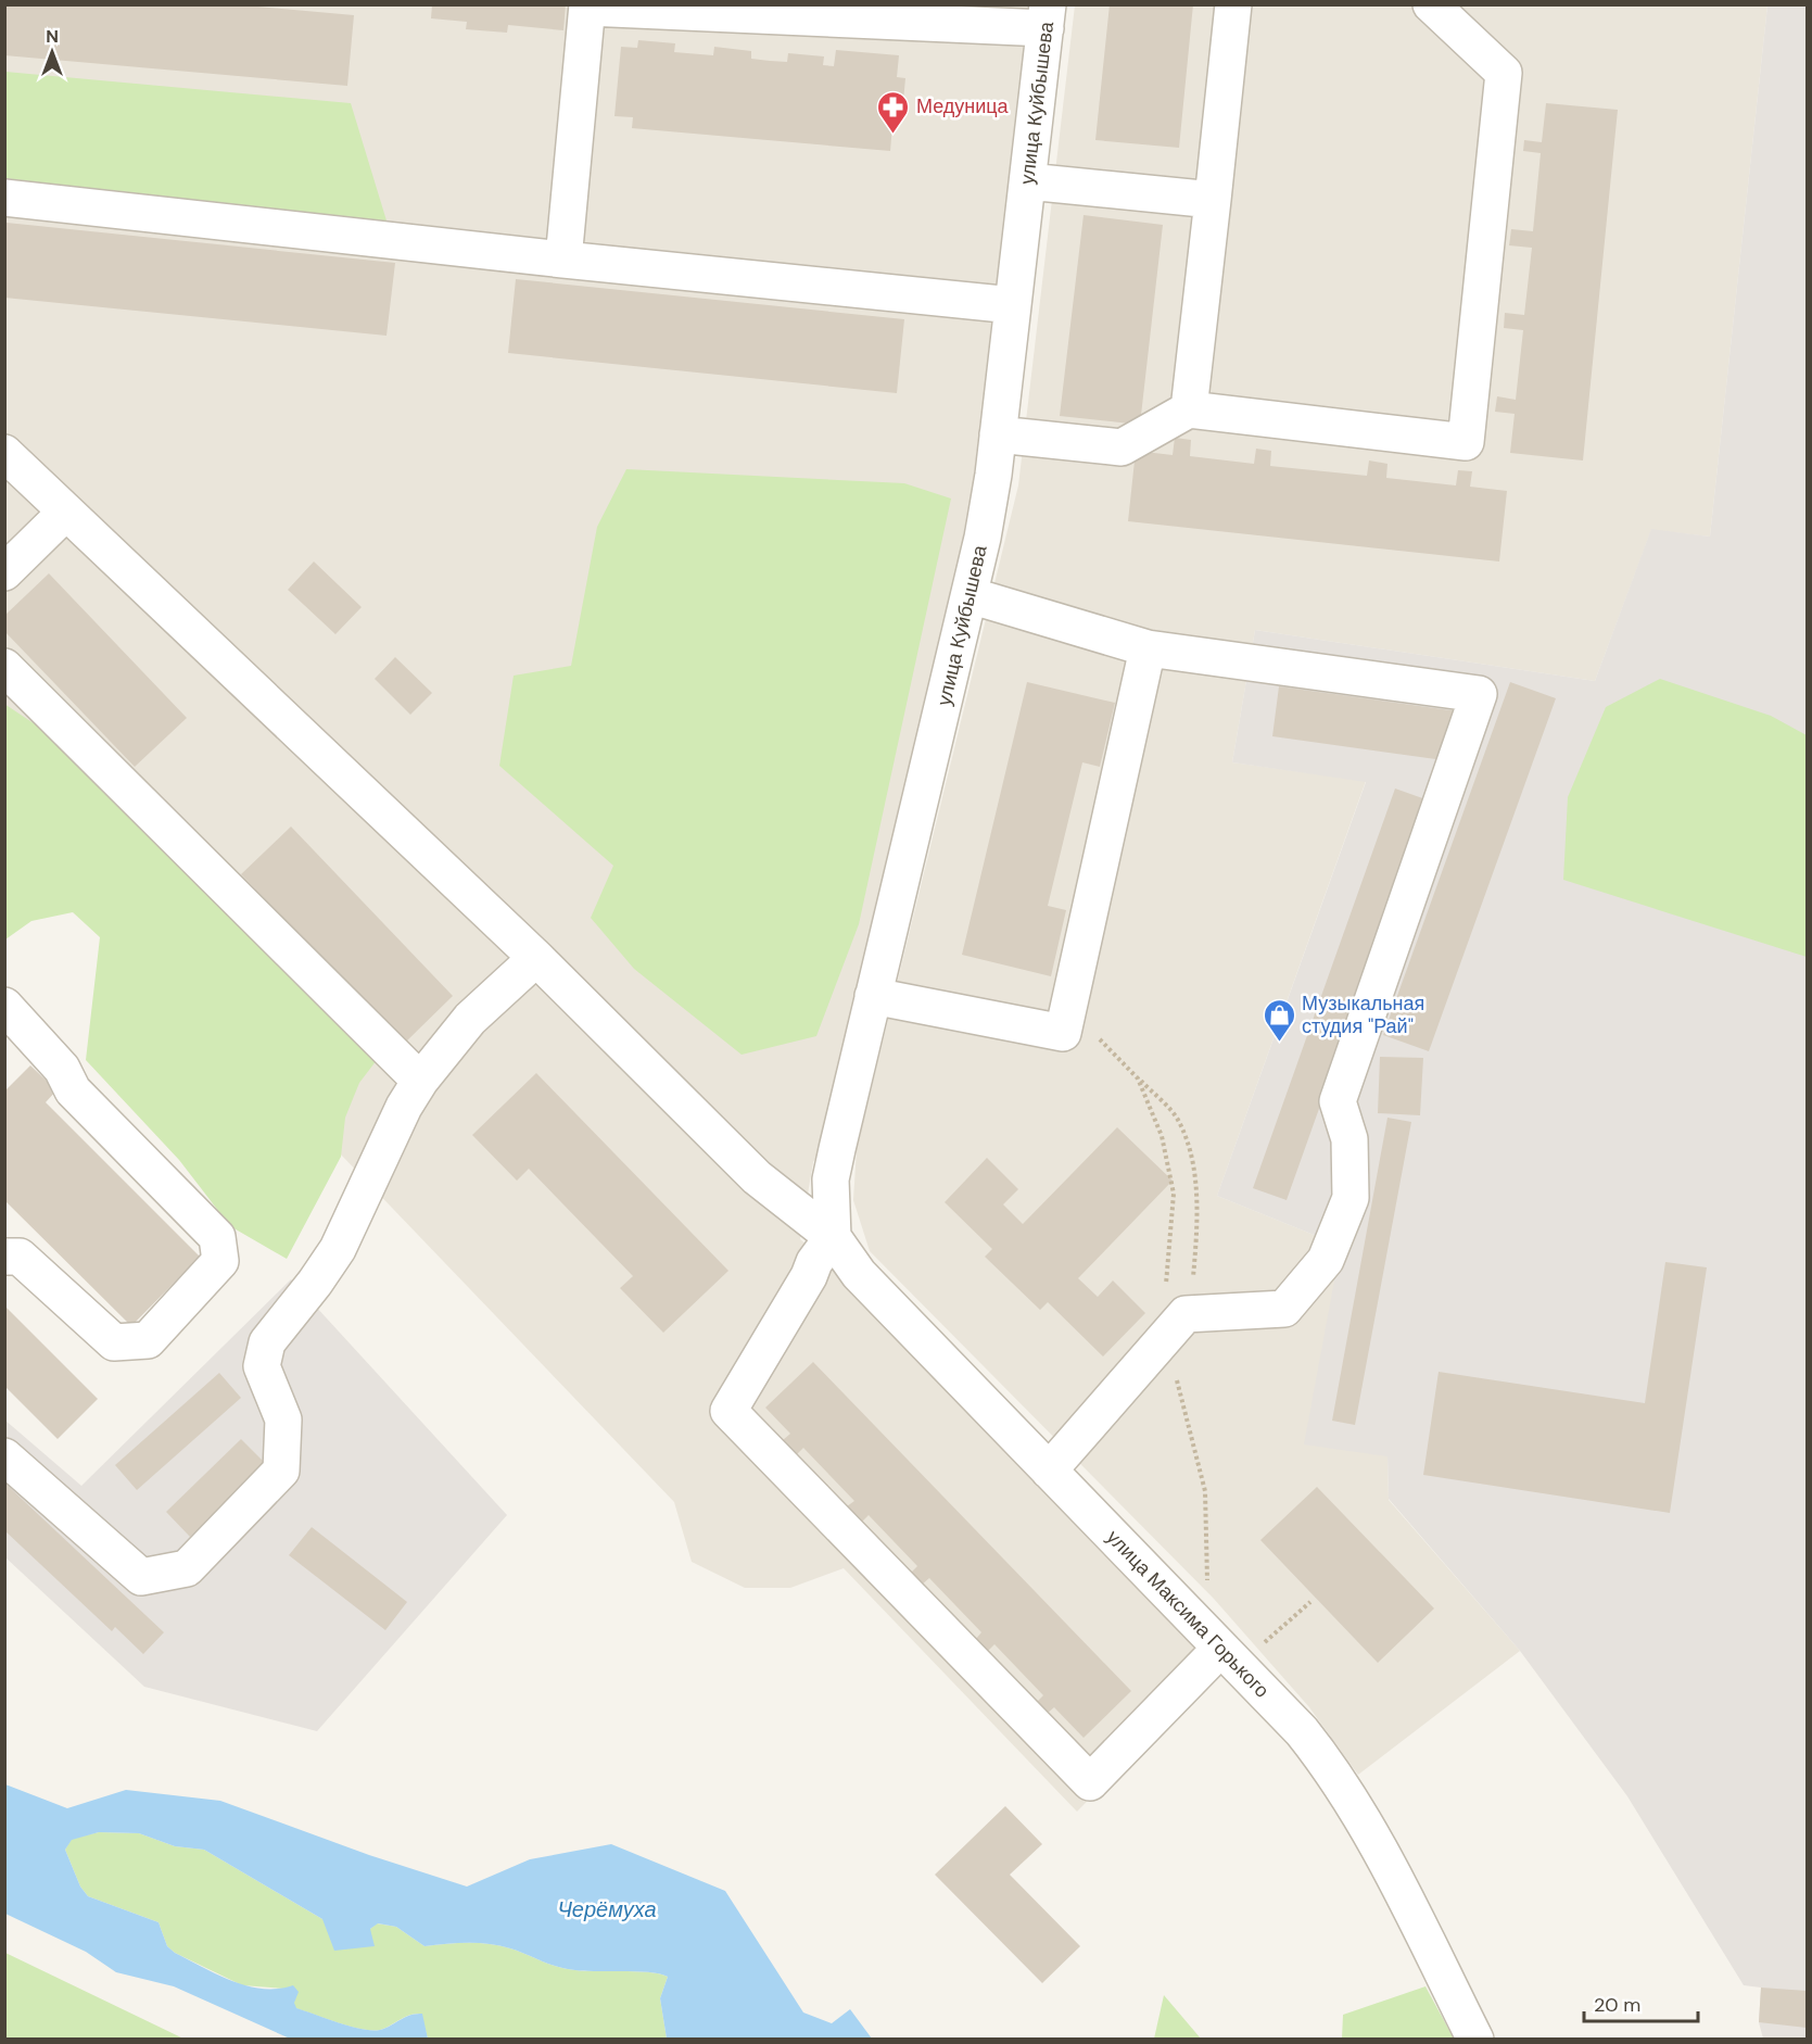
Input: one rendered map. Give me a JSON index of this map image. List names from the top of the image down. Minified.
{"streets":{"street":["улица Куйбышева","улица Максима Горького"]},"crossings":[["улица Куйбышева","улица Максима Горького"]],"water":["Черёмуха"],"places":{"pharmacy":["Медуница"],"shop":["Музыкальная студия \"Рай\""]},"scale_bar":"20 m","north":"top"}
